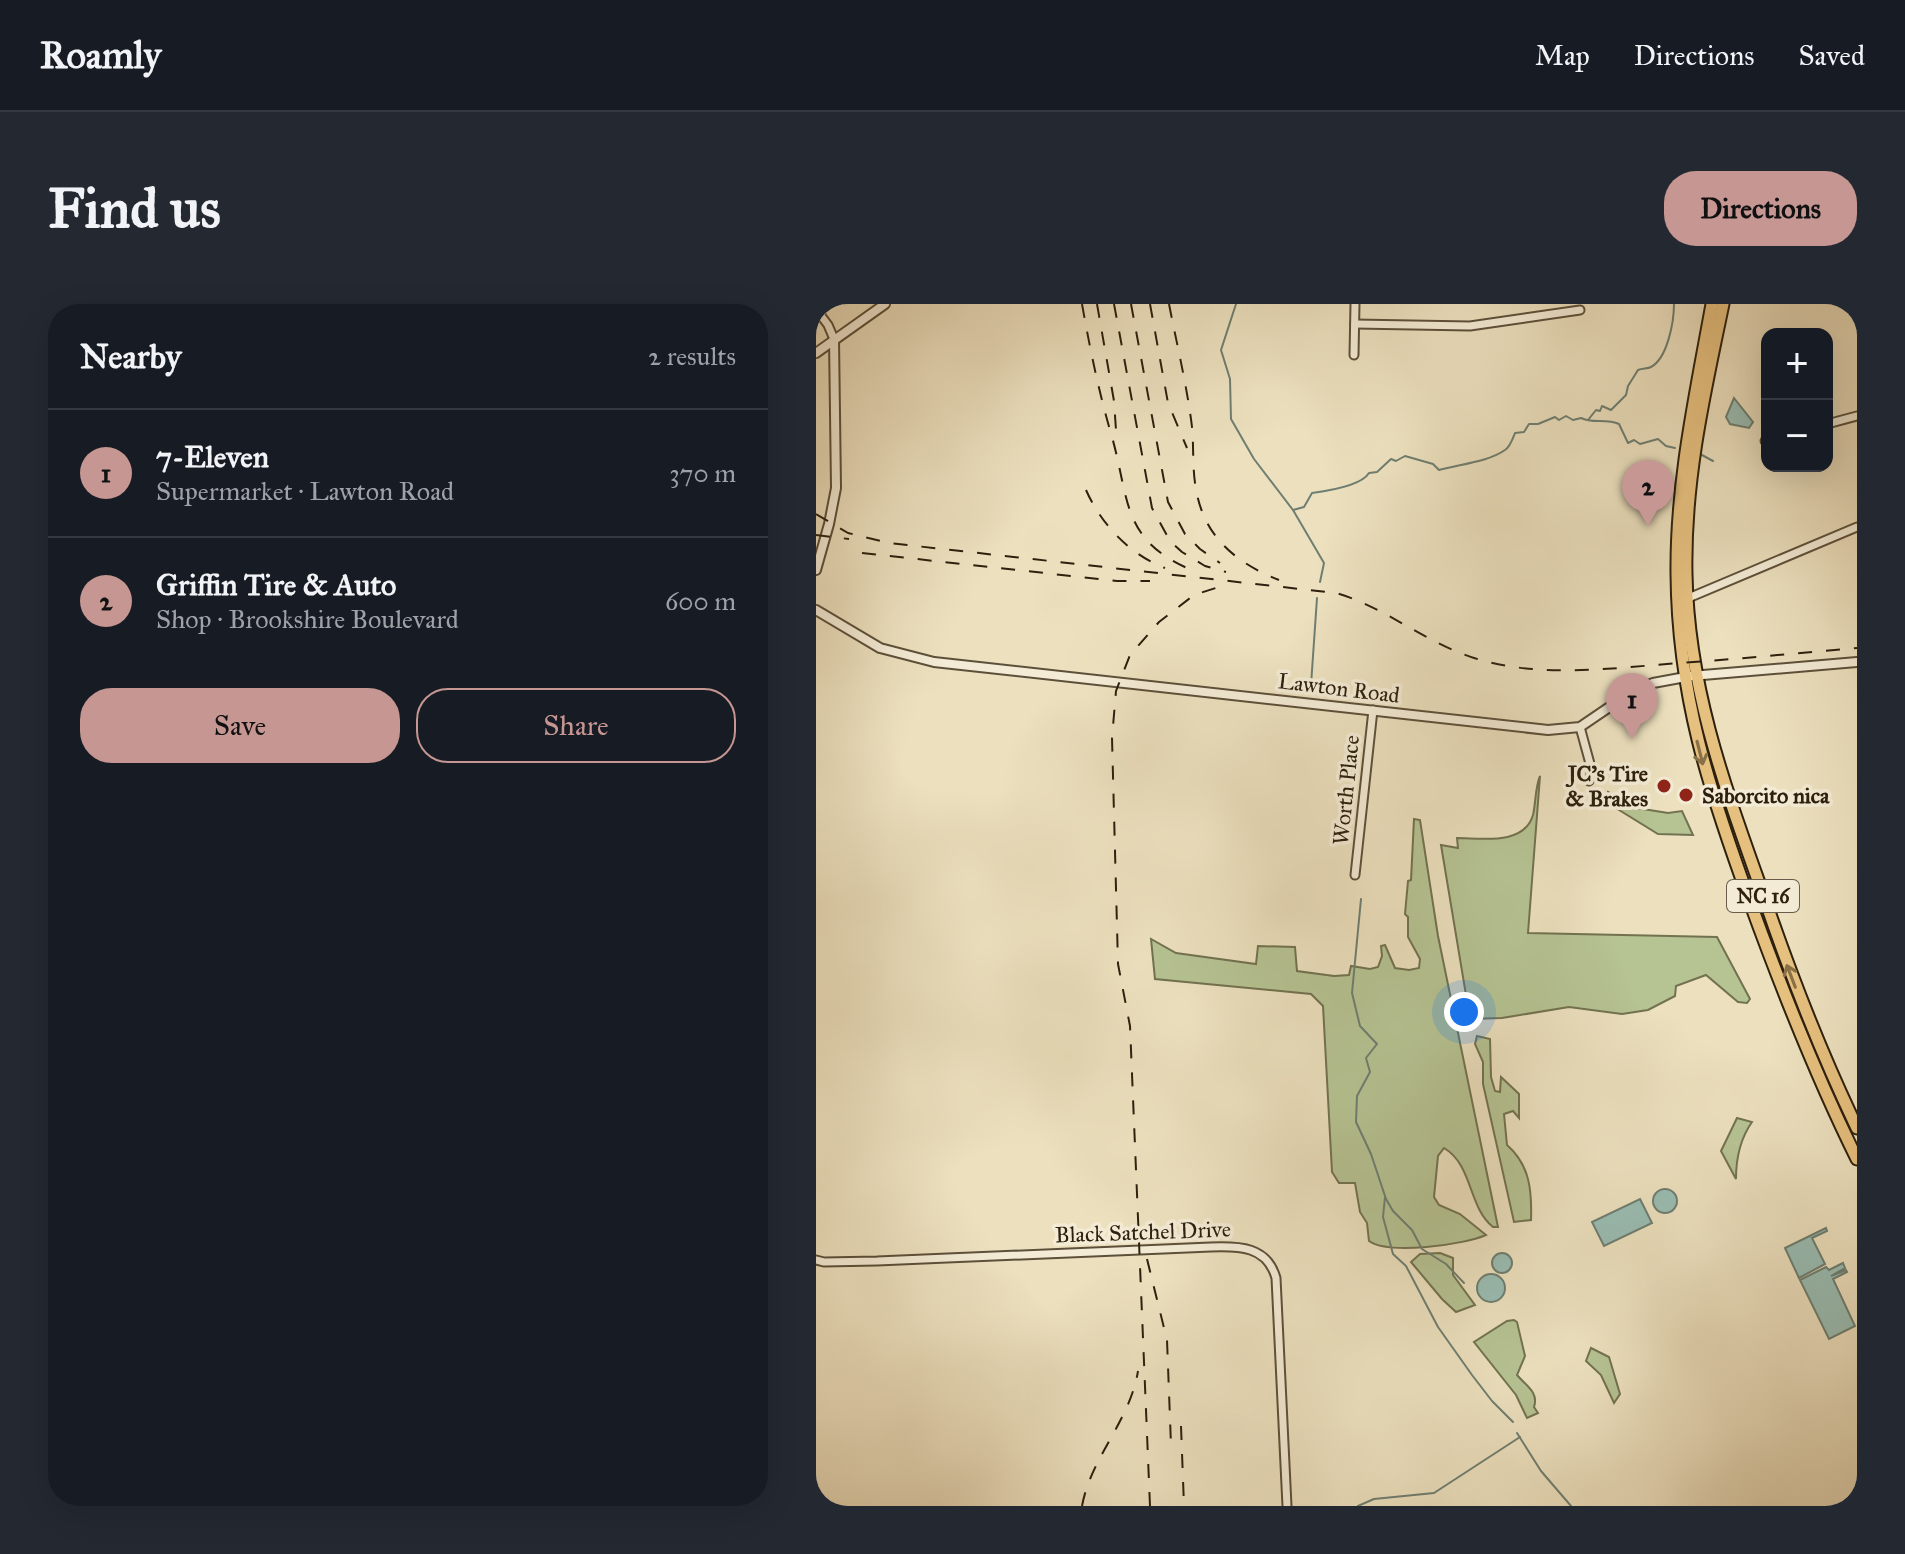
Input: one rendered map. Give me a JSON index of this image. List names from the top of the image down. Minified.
{"streets":{"highway":["NC 16"],"street":["Lawton Road","Worth Place","Black Satchel Drive"]},"crossings":[["Lawton Road","Worth Place"],["Lawton Road","NC 16"]],"places":["JC's Tire & Brakes","Saborcito nica"],"page":{"header":"Roamly","nav":["Map","Directions","Saved"],"buttons":["Directions",["Save","Share"]],"title":"Find us","heading":["Nearby","2 results"],"map_buttons":["+","−"],"list":[{"mark":"1","name":"7-Eleven","note":"Supermarket · Lawton Road","value":"370 m"},{"mark":"2","name":"Griffin Tire & Auto","note":"Shop · Brookshire Boulevard","value":"600 m"}],"pins":["2","1"]}}
